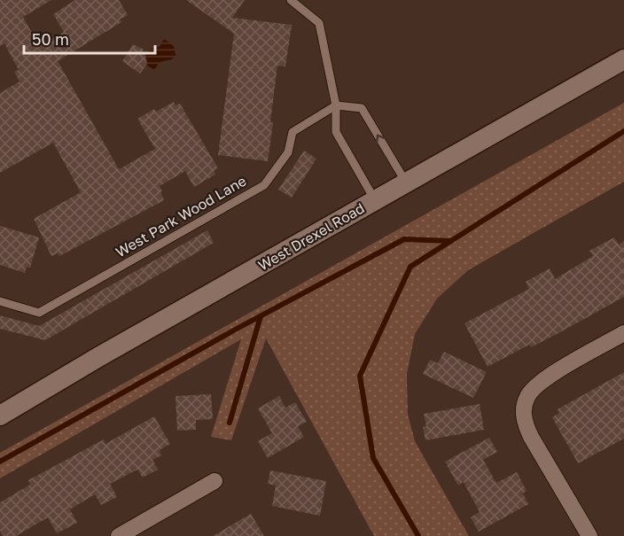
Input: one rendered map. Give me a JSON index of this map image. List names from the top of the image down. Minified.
{"streets":{"street":["West Drexel Road"],"lane":["West Park Wood Lane"]},"scale_bar":"50 m"}
